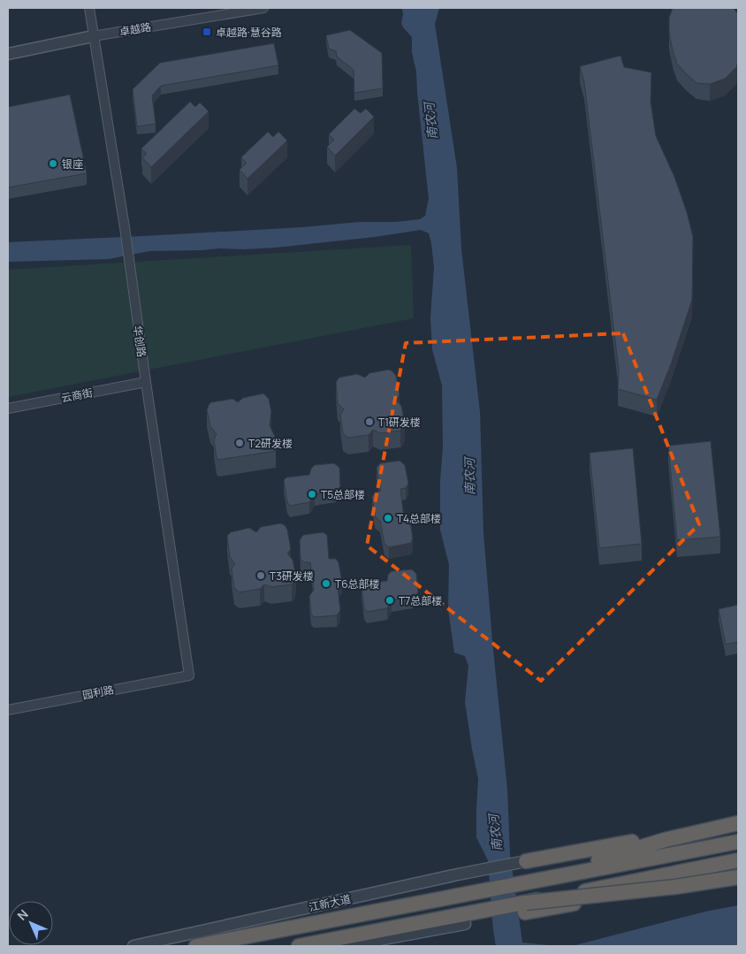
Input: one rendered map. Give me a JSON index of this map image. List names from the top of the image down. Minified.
{"streets":{"highway":["江新大道"],"street":["卓越路","华创路","云商街","园利路"]},"crossings":[["卓越路","华创路"],["华创路","云商街"],["华创路","园利路"]],"water":["南农河"],"places":{"transit":["卓越路·慧谷路"],"other":["银座","T1研发楼","T2研发楼","T5总部楼","T4总部楼","T3研发楼","T6总部楼","T7总部楼"]},"north":"top left"}
